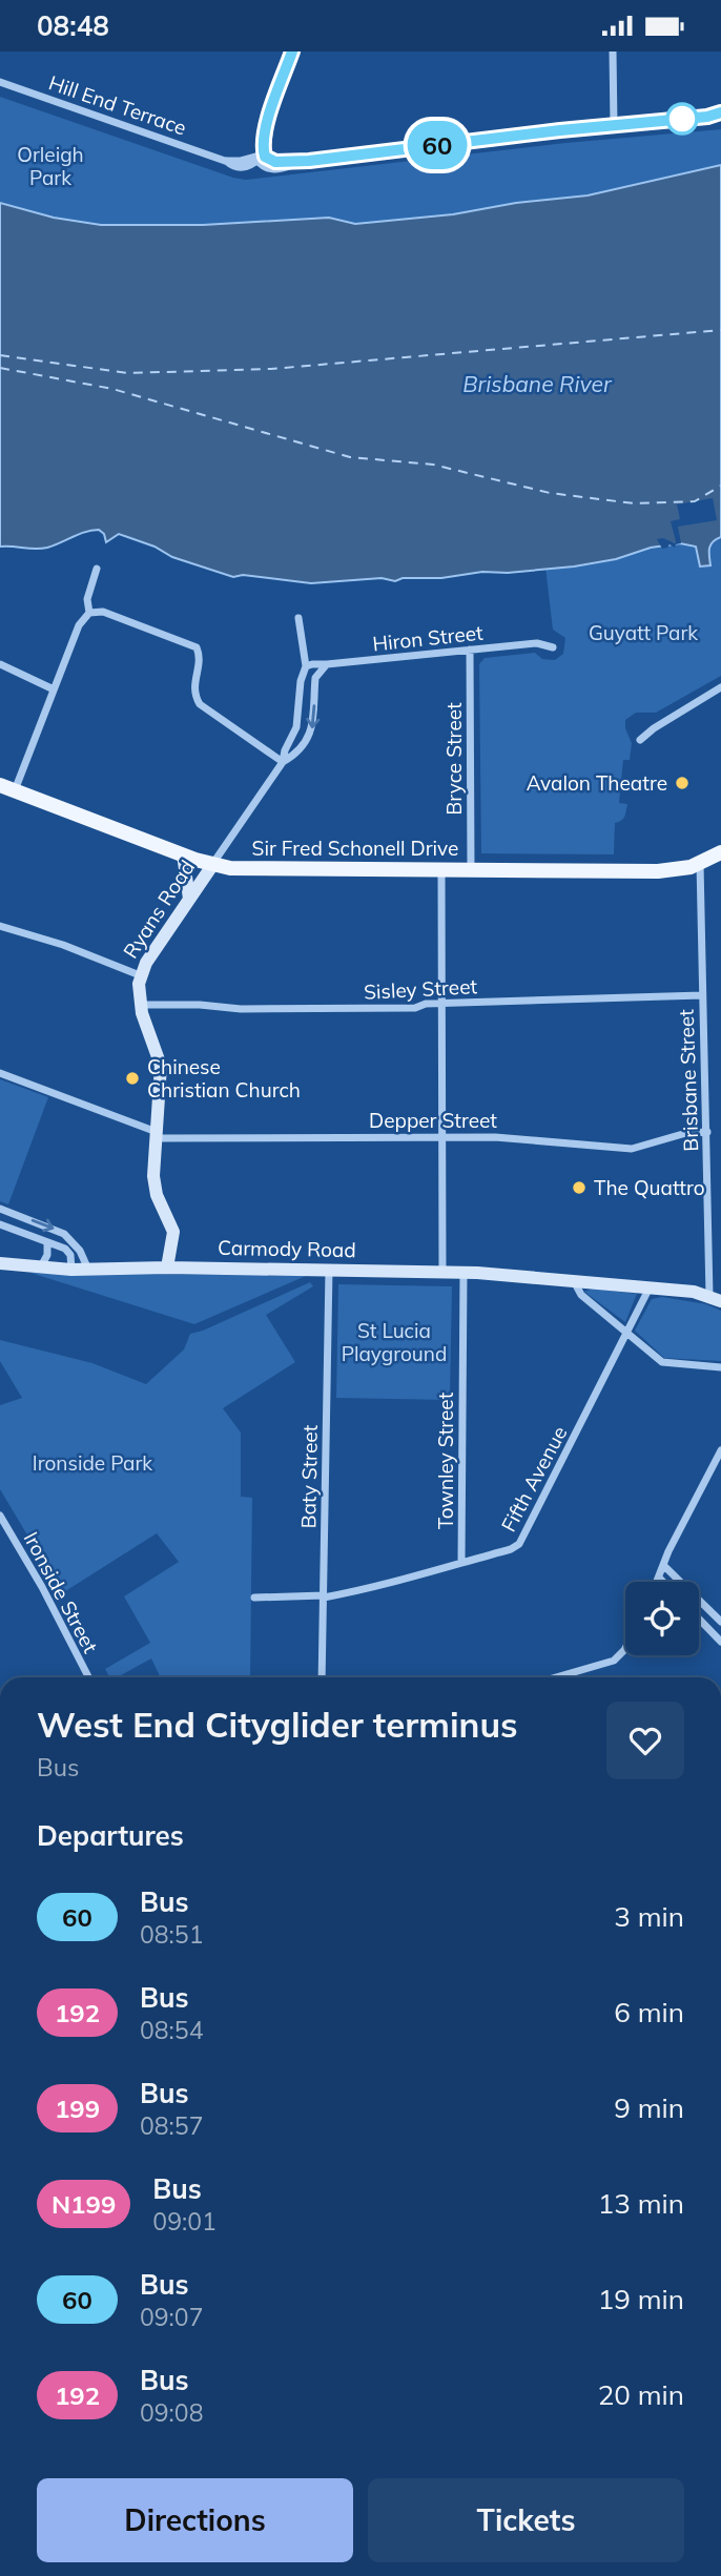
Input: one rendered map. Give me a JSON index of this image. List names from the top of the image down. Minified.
{"streets":{"main road":["Sir Fred Schonell Drive"],"street":["Hill End Terrace","Hiron Street","Bryce Street","Ryans Road","Sisley Street","Brisbane Street","Depper Street","Carmody Road","Townley Street","Baty Street","Fifth Avenue","Ironside Street"]},"crossings":[["Hiron Street","Bryce Street"],["Hiron Street","Ryans Road"],["Bryce Street","Sir Fred Schonell Drive"],["Sir Fred Schonell Drive","Ryans Road"],["Sir Fred Schonell Drive","Brisbane Street"],["Ryans Road","Sisley Street"],["Ryans Road","Depper Street"],["Ryans Road","Carmody Road"],["Sisley Street","Brisbane Street"],["Brisbane Street","Depper Street"],["Brisbane Street","Carmody Road"],["Carmody Road","Townley Street"],["Carmody Road","Baty Street"],["Carmody Road","Fifth Avenue"],["Townley Street","Fifth Avenue"],["Baty Street","Fifth Avenue"]],"water":["Brisbane River"],"parks":["Orleigh Park","Guyatt Park","St Lucia Playground","Ironside Park"],"places":["Avalon Theatre","Chinese Christian Church","The Quattro"],"lines":["bus line 60"],"page":{"status":"08:48","on_map":"60","heading":[["West End Cityglider terminus","Bus"],"Departures"],"list":[{"mark":"60","name":"Bus","note":"08:51","value":"3 min"},{"mark":"192","name":"Bus","note":"08:54","value":"6 min"},{"mark":"199","name":"Bus","note":"08:57","value":"9 min"},{"mark":"N199","name":"Bus","note":"09:01","value":"13 min"},{"mark":"60","name":"Bus","note":"09:07","value":"19 min"},{"mark":"192","name":"Bus","note":"09:08","value":"20 min"}],"buttons":["Directions","Tickets"]}}
